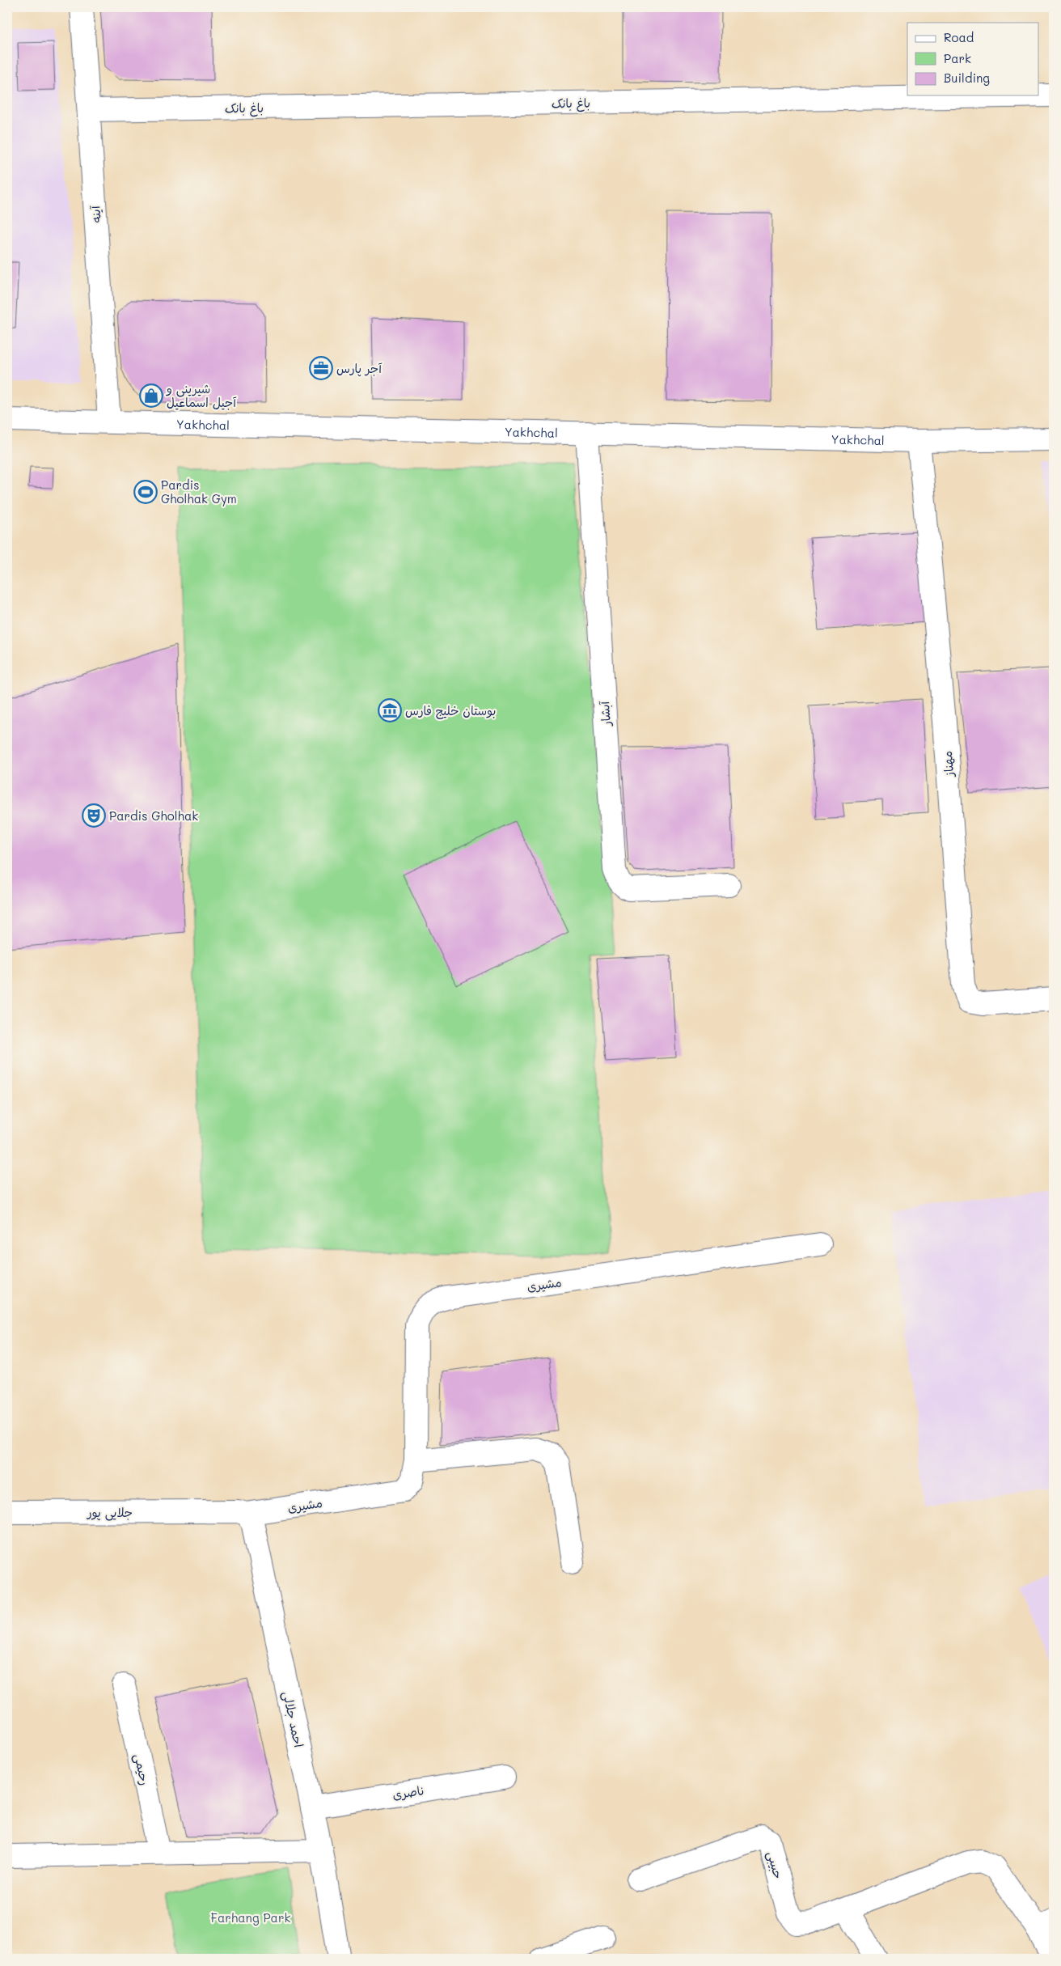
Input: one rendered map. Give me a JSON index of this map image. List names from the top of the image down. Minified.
{"streets":{"street":["باغ بانک","آینه","Yakhchal","آبشار","مهناز","مشیری","جلایی پور","احمد جلالی","رحیمی","ناصری","حبیبی"]},"crossings":[["باغ بانک","آینه"],["آینه","Yakhchal"],["Yakhchal","آبشار"],["Yakhchal","مهناز"],["مشیری","جلایی پور"],["مشیری","احمد جلالی"],["جلایی پور","احمد جلالی"],["احمد جلالی","ناصری"]],"parks":["Farhang Park"],"places":{"office":["آجر پارس"],"shop":["شیرینی و آجیل اسماعيل"],"sports":["Pardis Gholhak Gym"],"museum":["بوستان خلیج فارس"],"theatre":["Pardis Gholhak"]},"legend":["Road","Park","Building"]}
